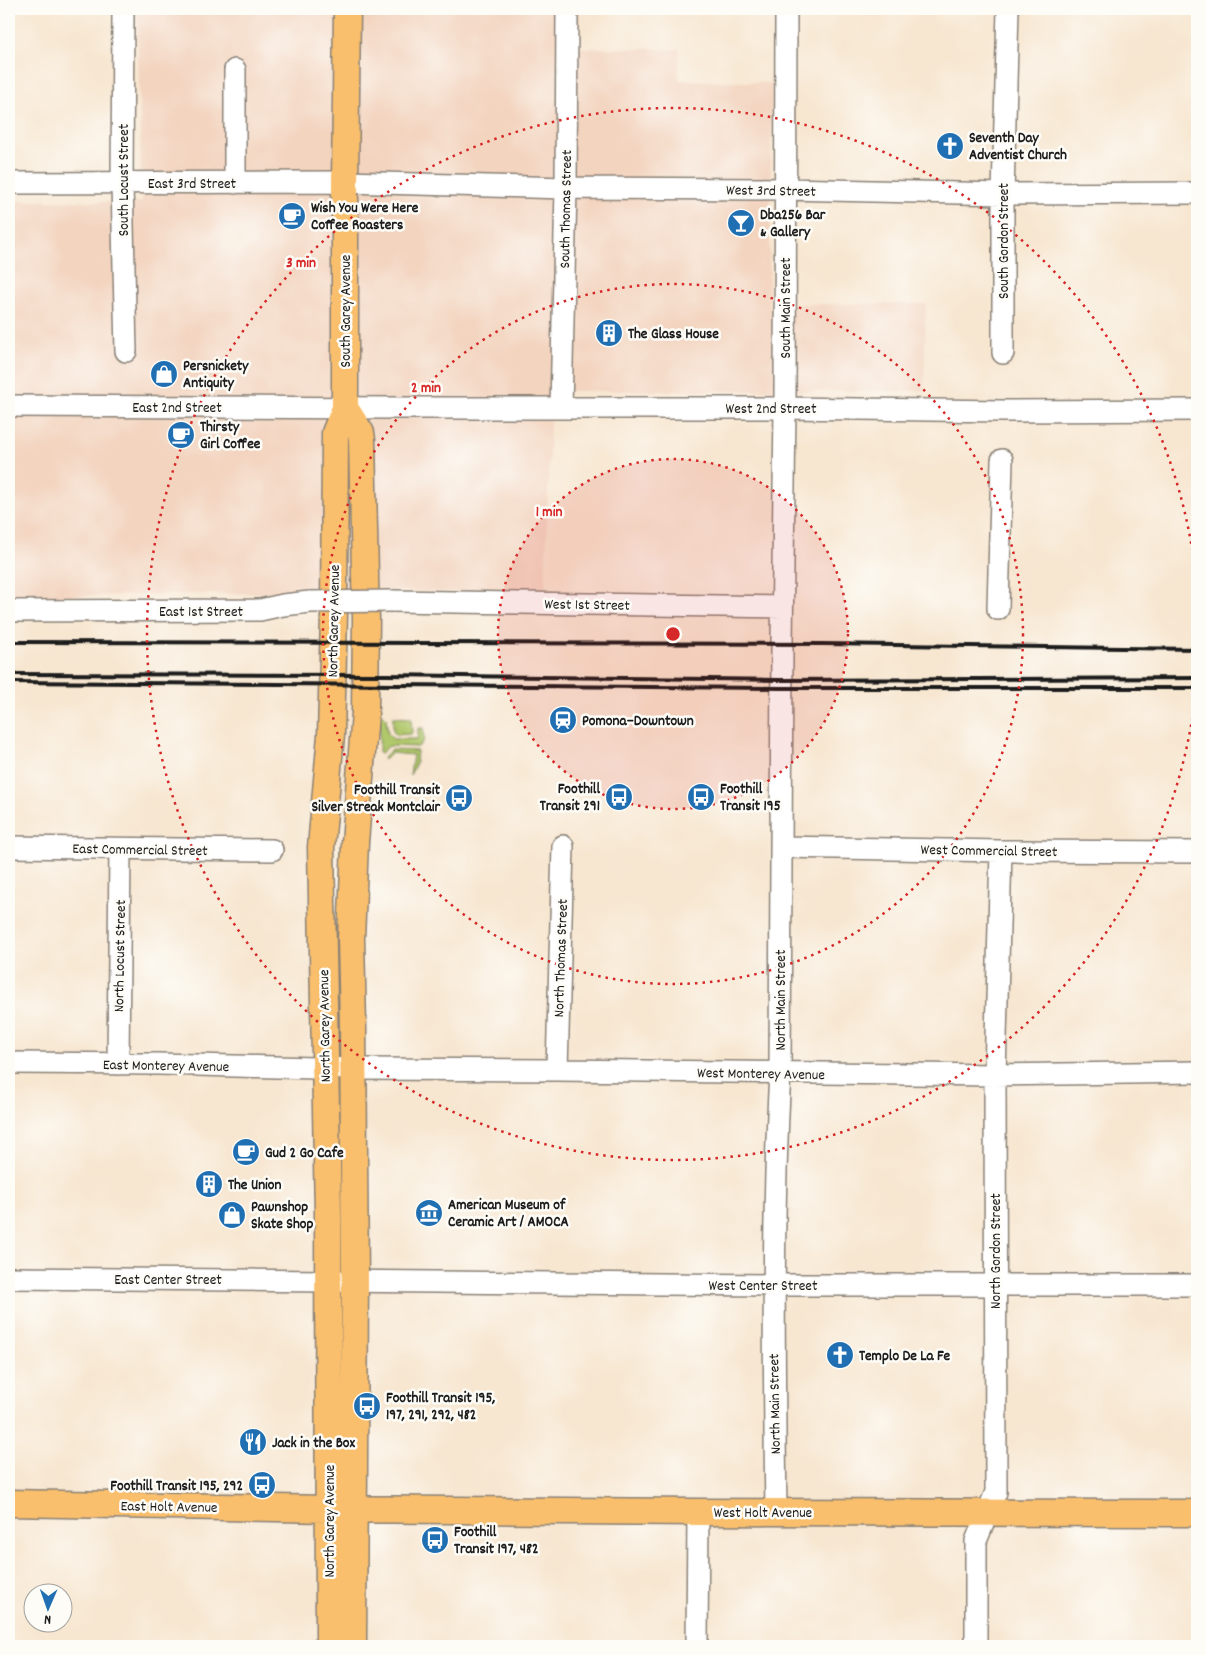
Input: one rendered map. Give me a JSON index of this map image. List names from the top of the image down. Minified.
{"streets":{"main road":["South Garey Avenue","North Garey Avenue","East Holt Avenue","West Holt Avenue"],"street":["South Locust Street","East 3rd Street","West 3rd Street","South Thomas Street","South Gordon Street","South Main Street","East 2nd Street","West 2nd Street","West 1st Street","East 1st Street","East Commercial Street","West Commercial Street","North Locust Street","North Thomas Street","North Main Street","East Monterey Avenue","West Monterey Avenue","North Gordon Street","East Center Street","West Center Street"]},"crossings":[["South Locust Street","East 3rd Street"],["East 3rd Street","West 3rd Street"],["East 3rd Street","South Garey Avenue"],["West 3rd Street","South Thomas Street"],["West 3rd Street","South Gordon Street"],["West 3rd Street","South Main Street"],["West 3rd Street","South Garey Avenue"],["South Thomas Street","West 2nd Street"],["South Main Street","West 2nd Street"],["South Main Street","West 1st Street"],["South Main Street","North Main Street"],["South Garey Avenue","East 2nd Street"],["South Garey Avenue","West 2nd Street"],["South Garey Avenue","North Garey Avenue"],["East 2nd Street","West 2nd Street"],["East 2nd Street","North Garey Avenue"],["West 2nd Street","North Garey Avenue"],["West 1st Street","East 1st Street"],["West 1st Street","North Main Street"],["North Garey Avenue","East Monterey Avenue"],["North Garey Avenue","West Monterey Avenue"],["North Garey Avenue","East Center Street"],["North Garey Avenue","West Center Street"],["North Garey Avenue","East Holt Avenue"],["North Garey Avenue","West Holt Avenue"],["East Commercial Street","North Locust Street"],["West Commercial Street","North Main Street"],["West Commercial Street","North Gordon Street"],["North Locust Street","East Monterey Avenue"],["North Thomas Street","West Monterey Avenue"],["North Main Street","West Monterey Avenue"],["North Main Street","West Center Street"],["North Main Street","West Holt Avenue"],["East Monterey Avenue","West Monterey Avenue"],["West Monterey Avenue","North Gordon Street"],["North Gordon Street","West Center Street"],["North Gordon Street","West Holt Avenue"],["East Center Street","West Center Street"],["East Holt Avenue","West Holt Avenue"]],"places":{"church":["Seventh Day Adventist Church","Templo De La Fe"],"cafe":["Wish You Were Here Coffee Roasters","Thirsty Girl Coffee","Gud 2 Go Cafe"],"bar":["Dba256 Bar & Gallery"],"building":["The Glass House","The Union"],"shop":["Persnickety Antiquity","Pawnshop Skate Shop"],"station":["Pomona–Downtown"],"bus stop":["Foothill Transit 291","Foothill Transit 195","Foothill Transit Silver Streak Montclair","Foothill Transit 195, 197, 291, 292, 482","Foothill Transit 195, 292","Foothill Transit 197, 482"],"museum":["American Museum of Ceramic Art / AMOCA"],"restaurant":["Jack in the Box"]},"north":"bottom","rings":["3 min","2 min","1 min"]}
